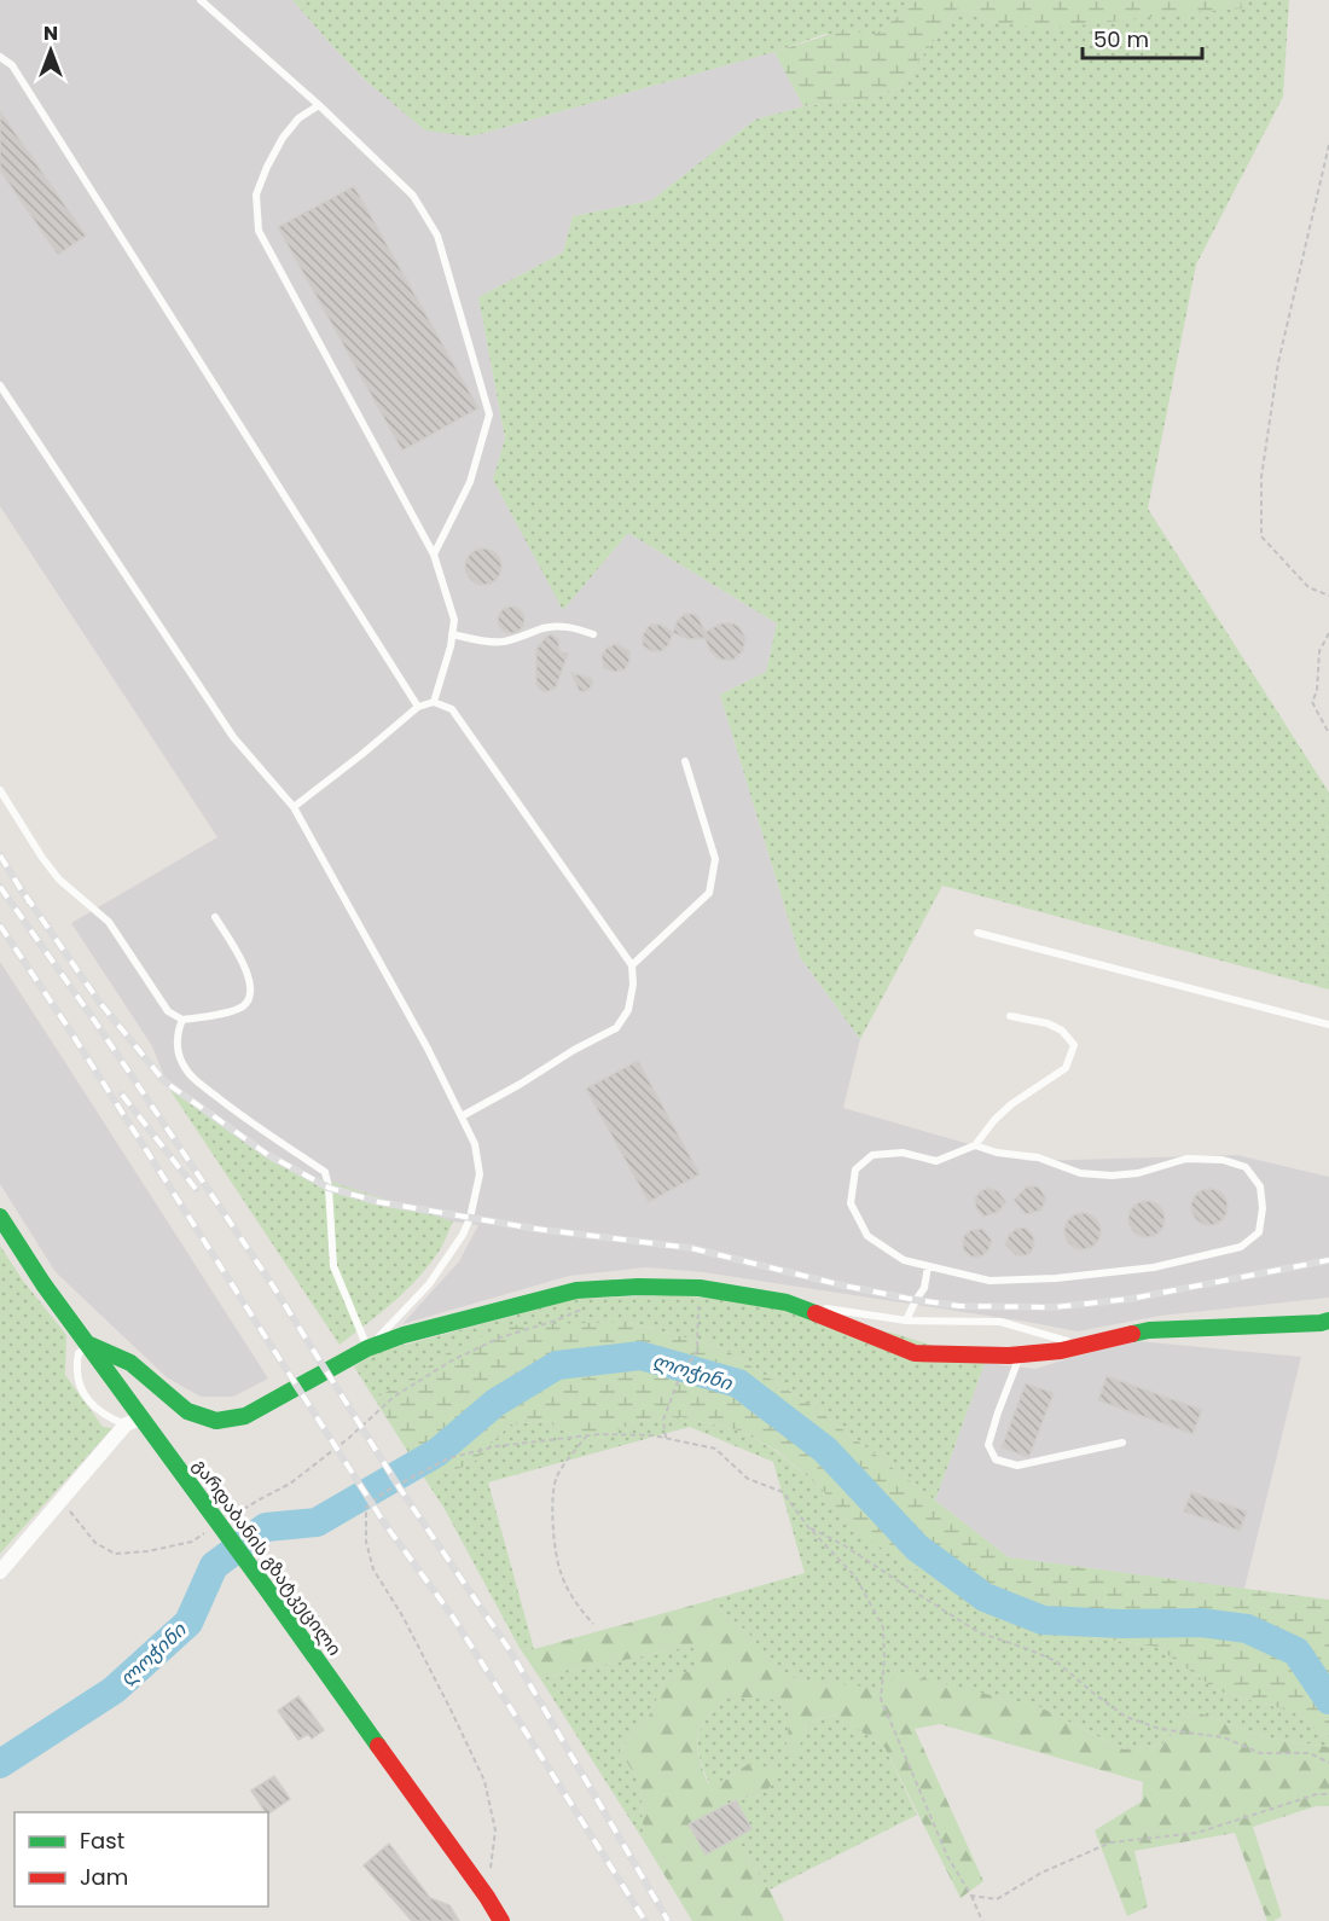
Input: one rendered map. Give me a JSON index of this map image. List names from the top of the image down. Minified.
{"streets":{"street":["გარდაბანის გზატკეცილი"]},"water":["ლოჭინი"],"legend":["Fast","Jam"],"scale_bar":"50 m","north":"top"}
